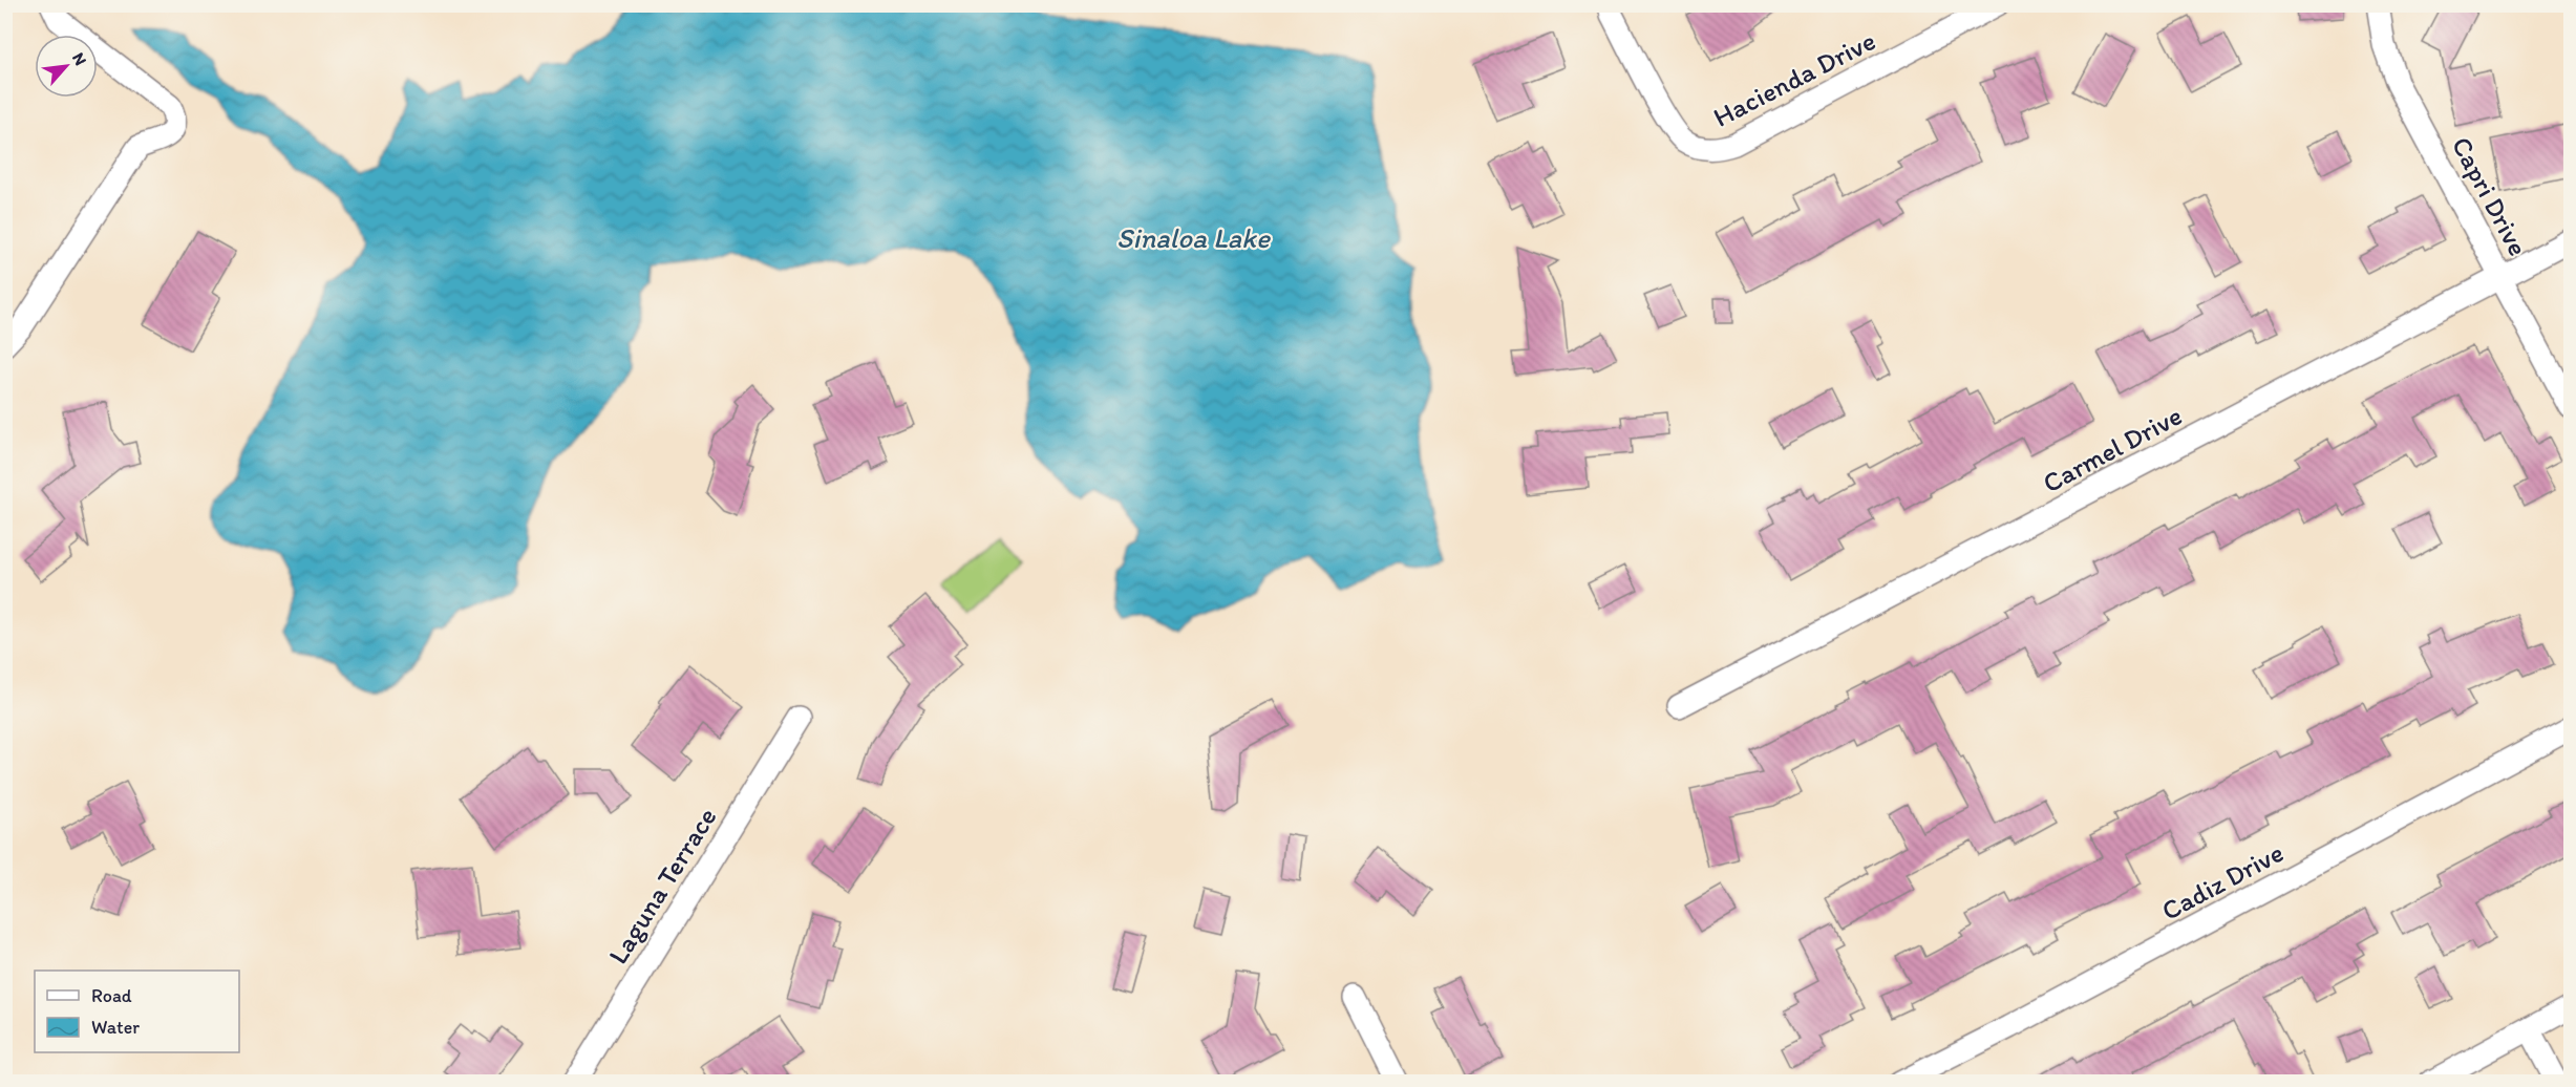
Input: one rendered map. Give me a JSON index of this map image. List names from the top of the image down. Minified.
{"streets":{"street":["Hacienda Drive","Capri Drive","Carmel Drive","Cadiz Drive","Laguna Terrace"]},"crossings":[["Capri Drive","Carmel Drive"]],"water":["Sinaloa Lake"],"legend":["Road","Water"],"north":"top right"}
